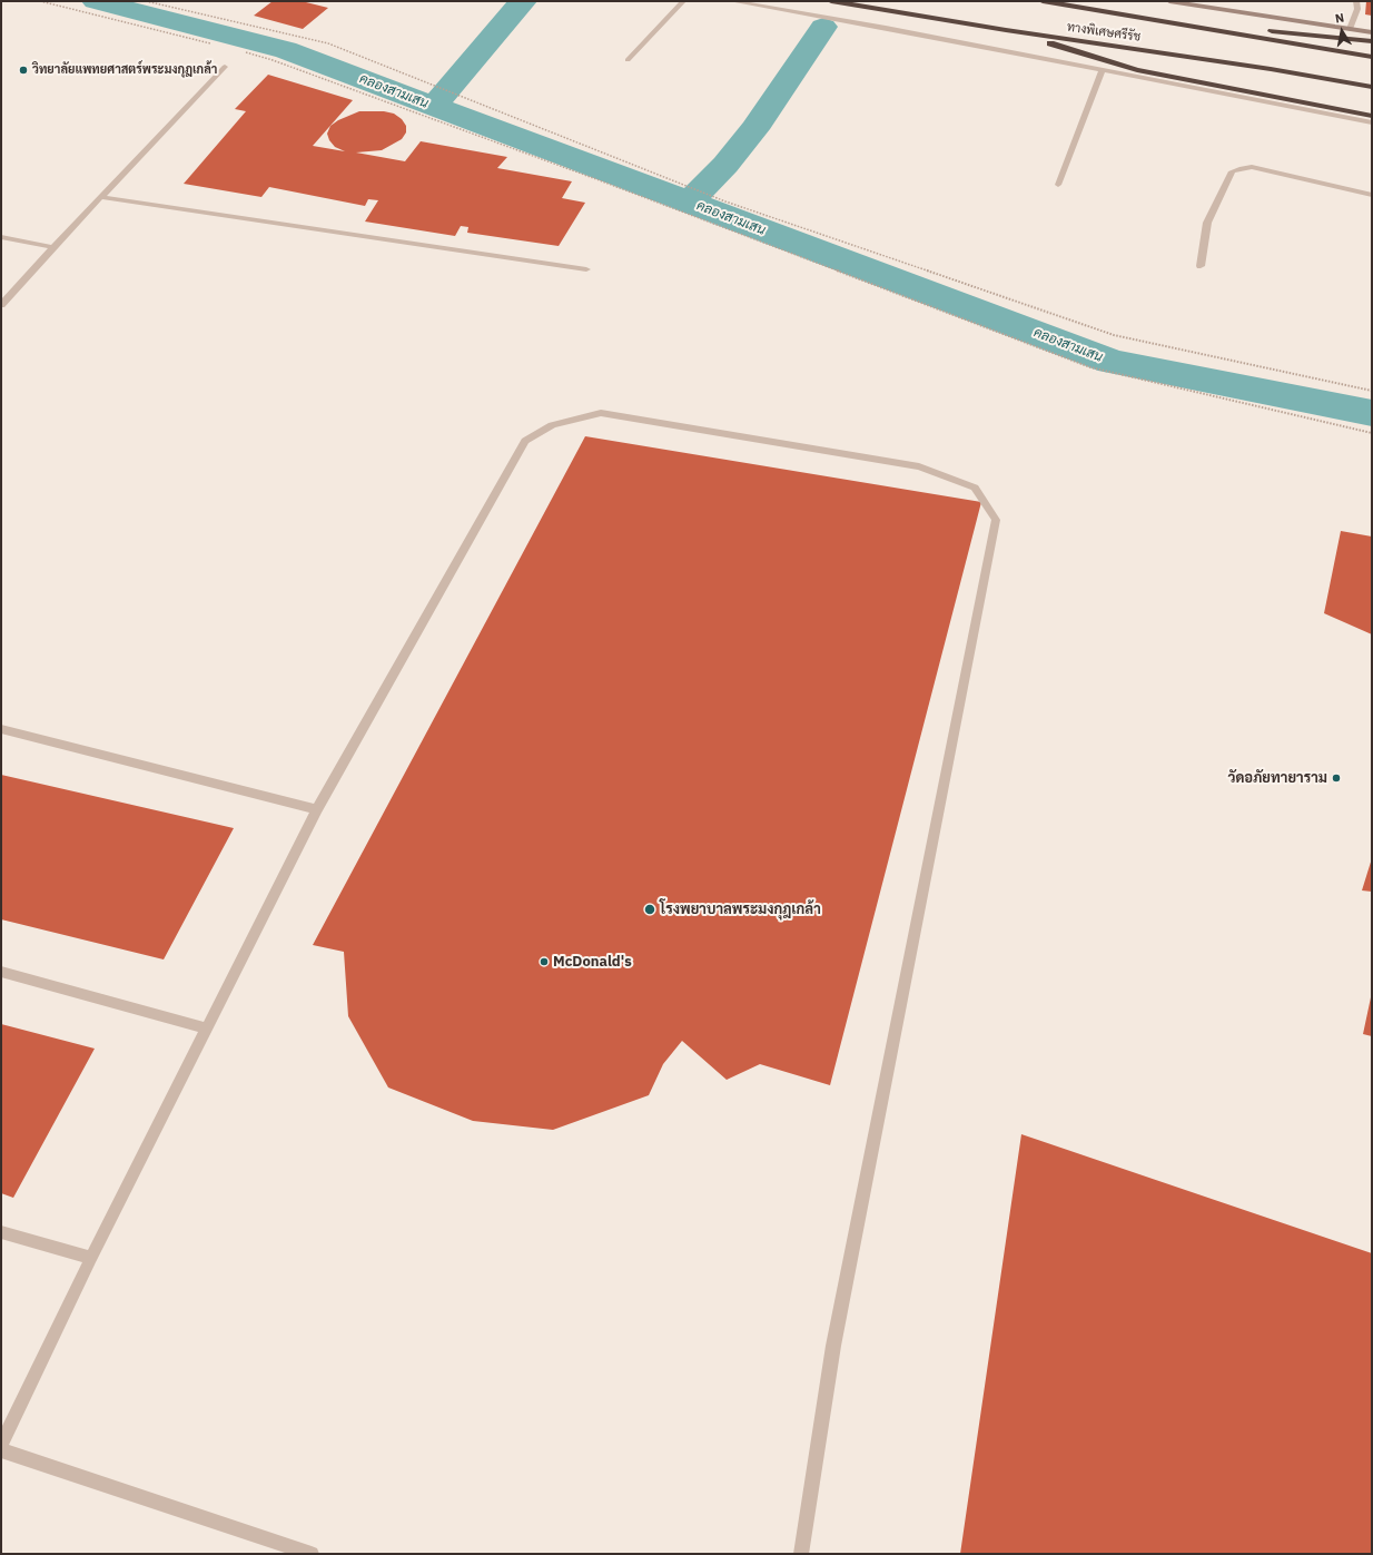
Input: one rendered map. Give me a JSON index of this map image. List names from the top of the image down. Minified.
{"streets":{"highway":["ทางพิเศษศรีรัช"]},"water":["คลองสามเสน"],"places":["วิทยาลัยแพทยศาสตร์พระมงกุฎเกล้า","วัดอภัยทายาราม","โรงพยาบาลพระมงกุฎเกล้า","McDonald's"],"north":"top"}
